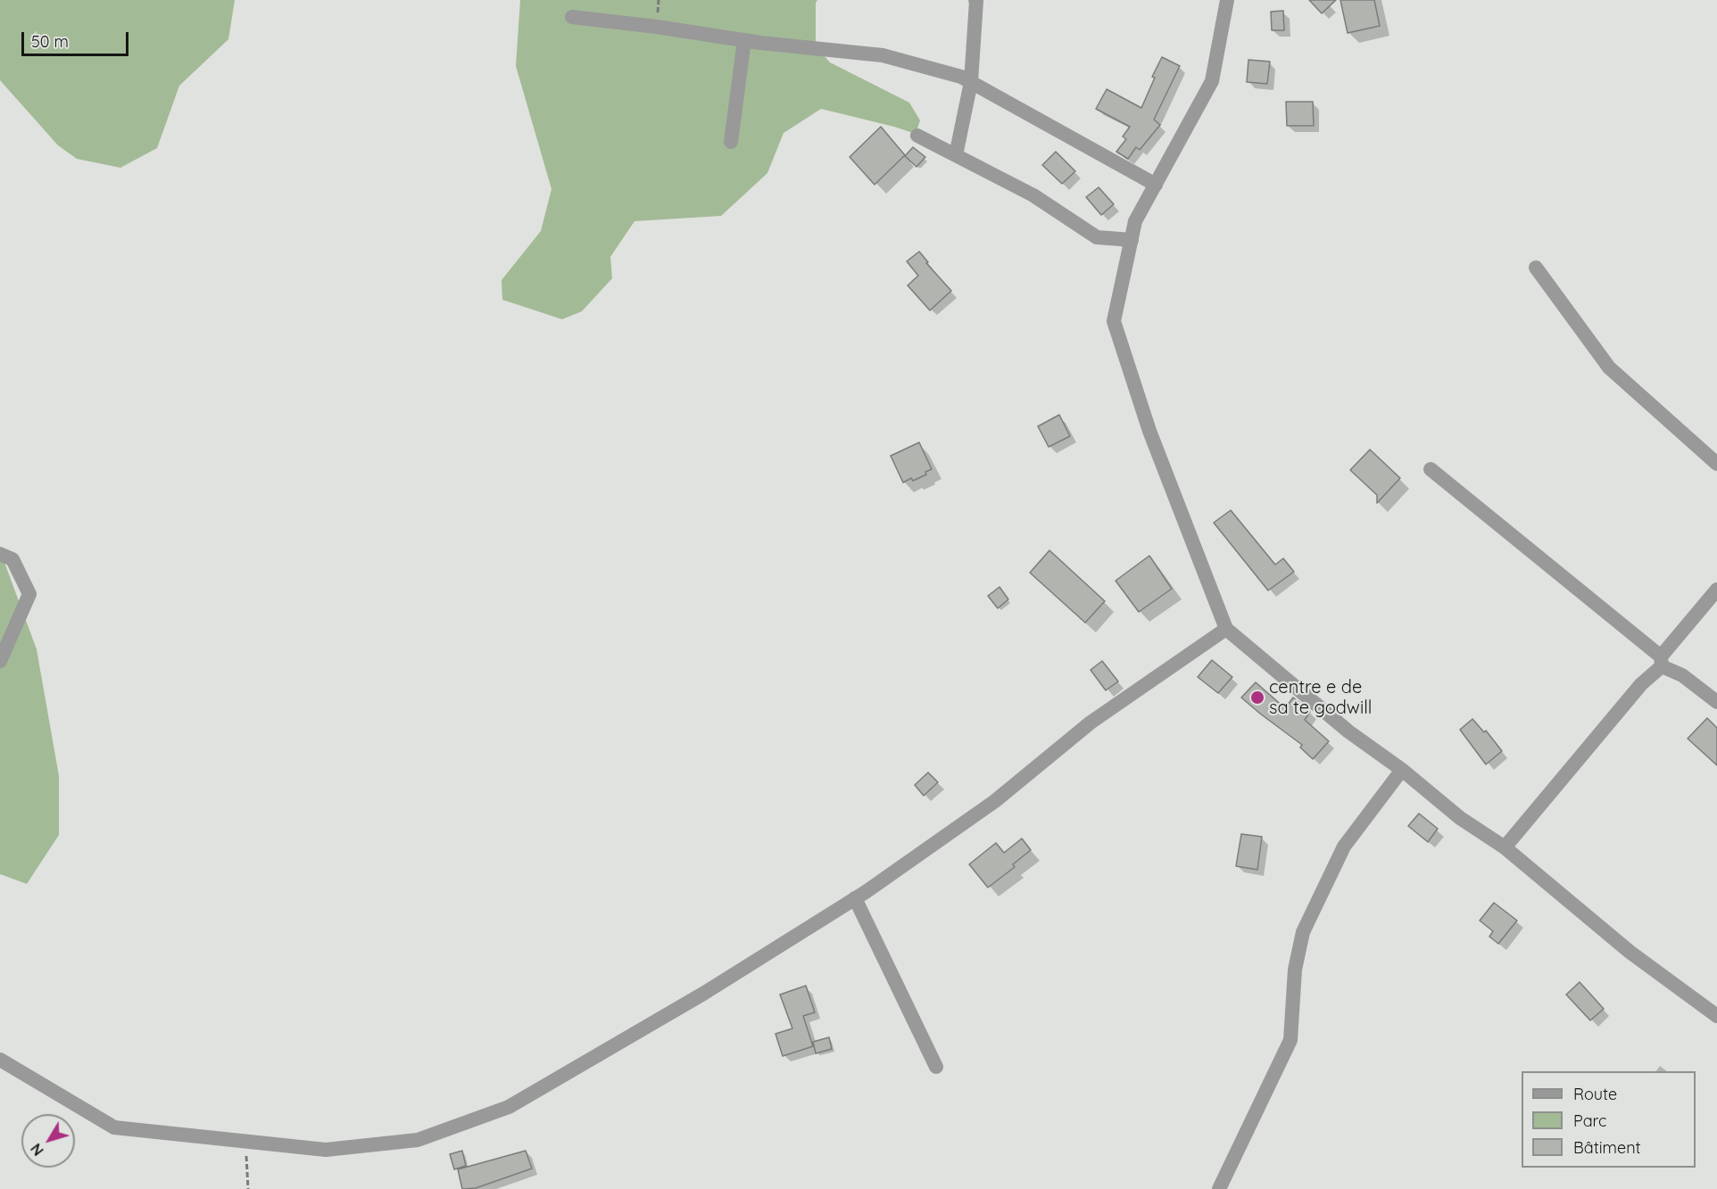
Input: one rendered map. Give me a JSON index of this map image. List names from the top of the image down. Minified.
{"places":["centre e de sa te godwill"],"legend":["Route","Parc","Bâtiment"],"scale_bar":"50 m","north":"bottom left"}
